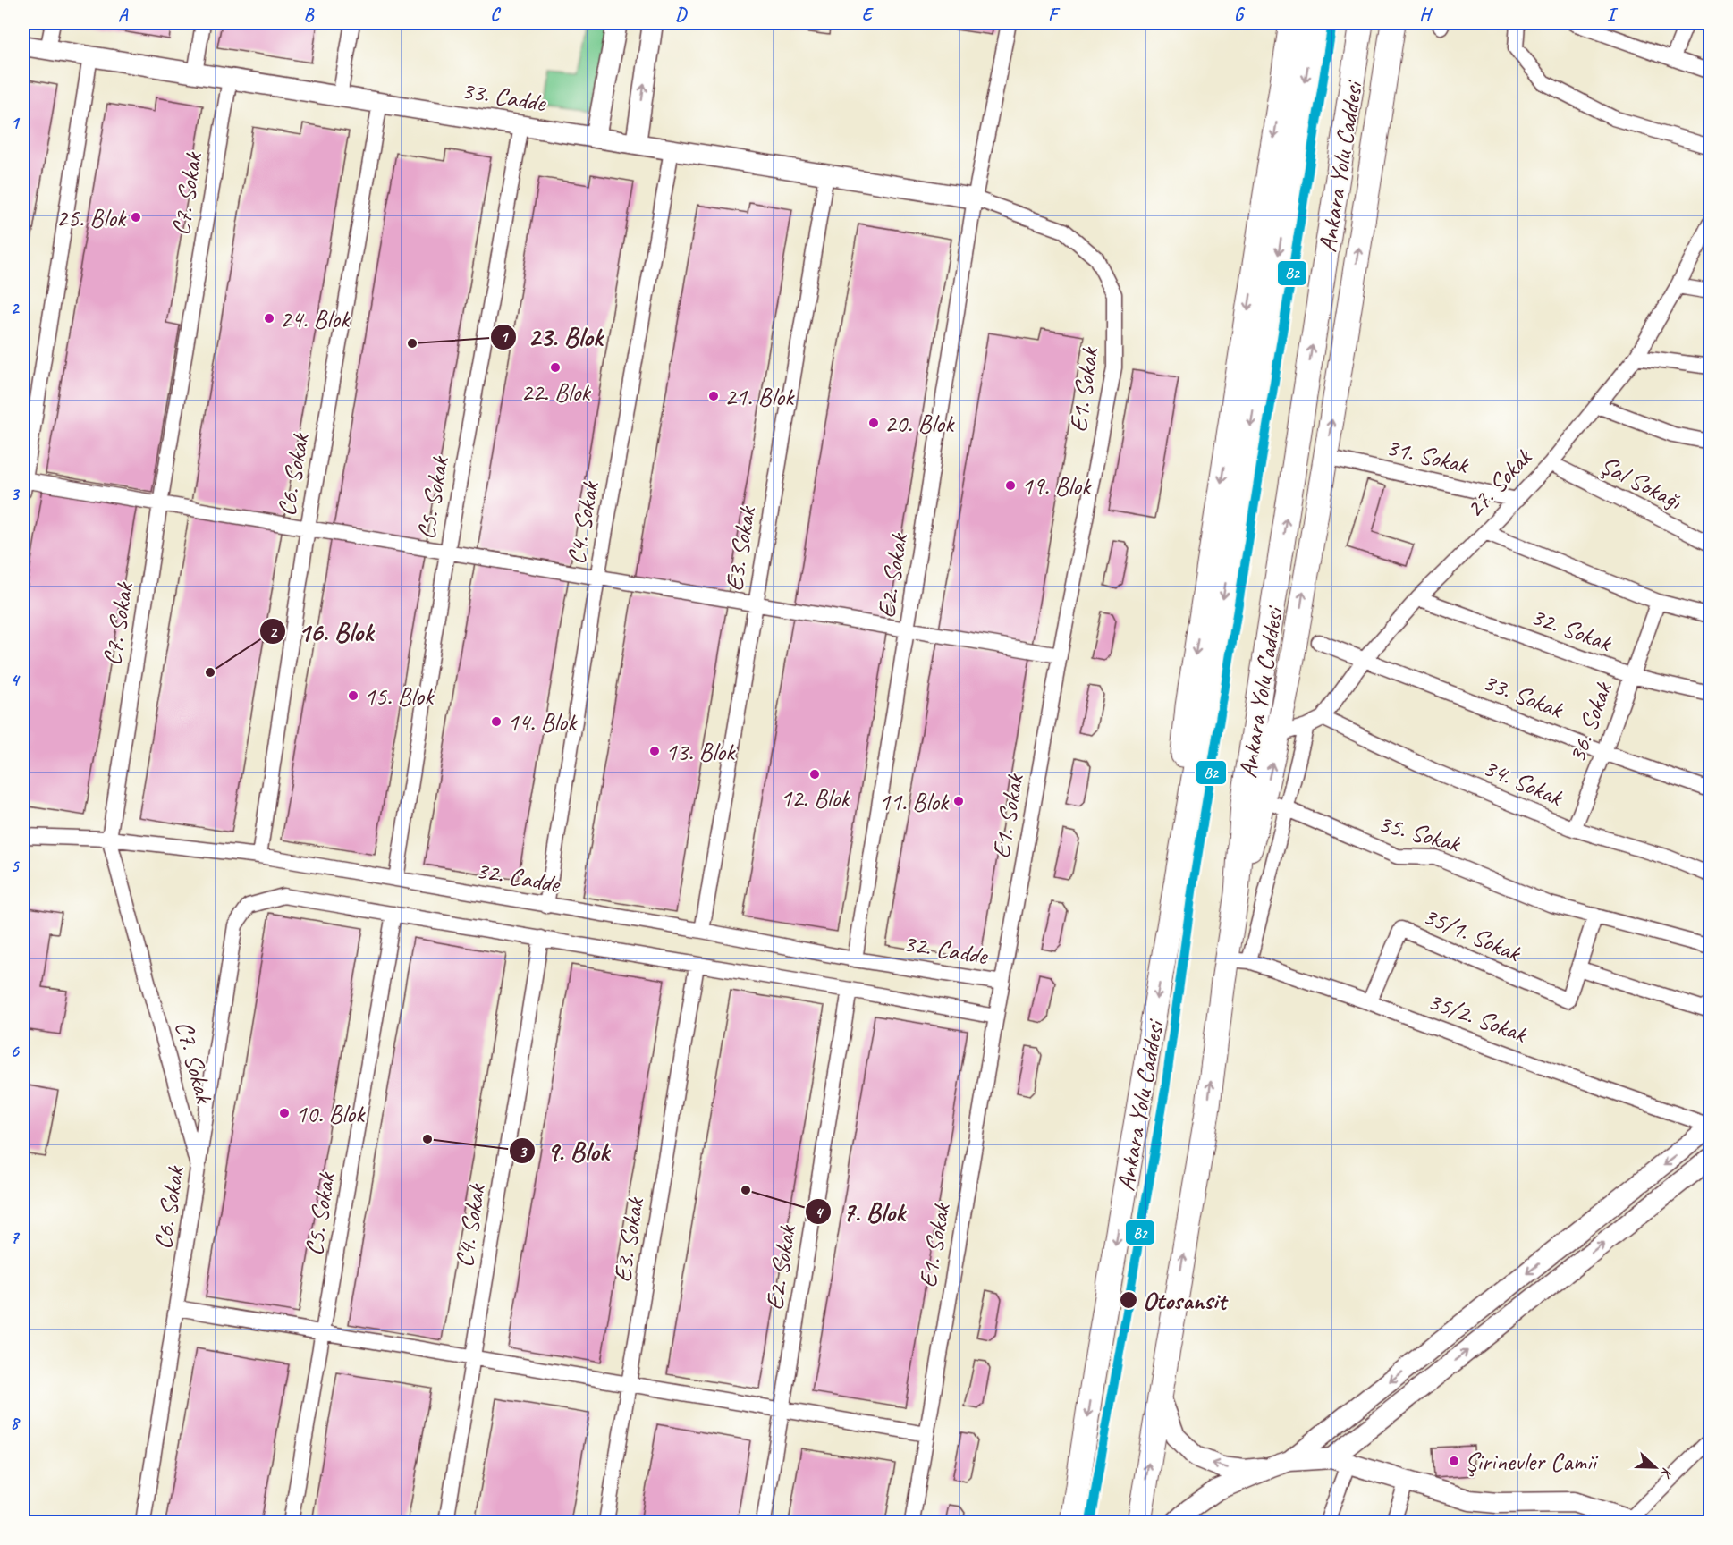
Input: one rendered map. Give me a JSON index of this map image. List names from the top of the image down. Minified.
{"streets":{"highway":["Ankara Yolu Caddesi"],"main road":["33. Cadde"],"street":["C7. Sokak","E1. Sokak","31. Sokak","C6. Sokak","Şal Sokağı","27. Sokak","C5. Sokak","C4. Sokak","E3. Sokak","E2. Sokak","32. Sokak","33. Sokak","36. Sokak","34. Sokak","35. Sokak","32. Cadde","35/1. Sokak","35/2. Sokak"]},"crossings":[["33. Cadde","C7. Sokak"],["33. Cadde","E1. Sokak"],["33. Cadde","C6. Sokak"],["33. Cadde","C5. Sokak"],["33. Cadde","C4. Sokak"],["33. Cadde","E3. Sokak"],["33. Cadde","E2. Sokak"],["Ankara Yolu Caddesi","35/2. Sokak"],["C7. Sokak","C6. Sokak"],["C7. Sokak","32. Cadde"],["E1. Sokak","E2. Sokak"],["E1. Sokak","32. Cadde"],["31. Sokak","27. Sokak"],["C6. Sokak","C5. Sokak"],["C6. Sokak","32. Cadde"],["Şal Sokağı","27. Sokak"],["27. Sokak","32. Sokak"],["27. Sokak","33. Sokak"],["27. Sokak","34. Sokak"],["C5. Sokak","32. Cadde"],["C4. Sokak","32. Cadde"],["E3. Sokak","32. Cadde"],["E2. Sokak","32. Cadde"],["32. Sokak","36. Sokak"],["33. Sokak","36. Sokak"],["36. Sokak","34. Sokak"],["35/1. Sokak","35/2. Sokak"]],"places":["25. Blok","24. Blok","23. Blok","22. Blok","21. Blok","20. Blok","19. Blok","16. Blok","15. Blok","14. Blok","13. Blok","12. Blok","11. Blok","10. Blok","9. Blok","7. Blok","Otosansit","Şirinevler Camii"],"lines":["transit line B2"],"north":"right","grid":{"columns":["A","B","C","D","E","F","G","H","I"],"rows":["1","2","3","4","5","6","7","8"]}}
